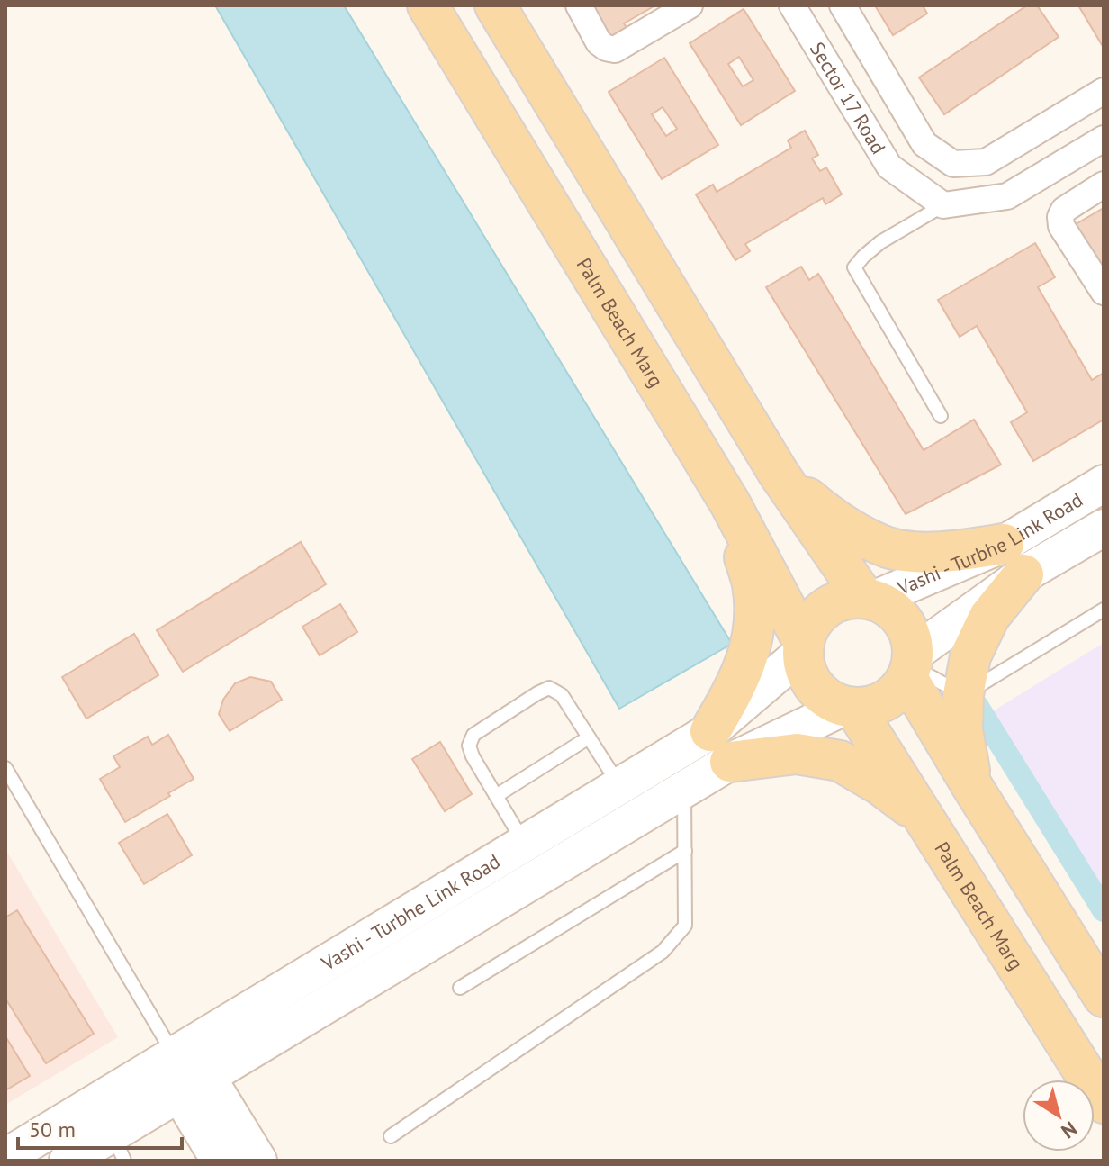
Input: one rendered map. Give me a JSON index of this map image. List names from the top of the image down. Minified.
{"streets":{"main road":["Palm Beach Marg","Vashi - Turbhe Link Road"],"street":["Sector 17 Road"]},"crossings":[["Palm Beach Marg","Vashi - Turbhe Link Road"]],"scale_bar":"50 m","north":"bottom right"}
